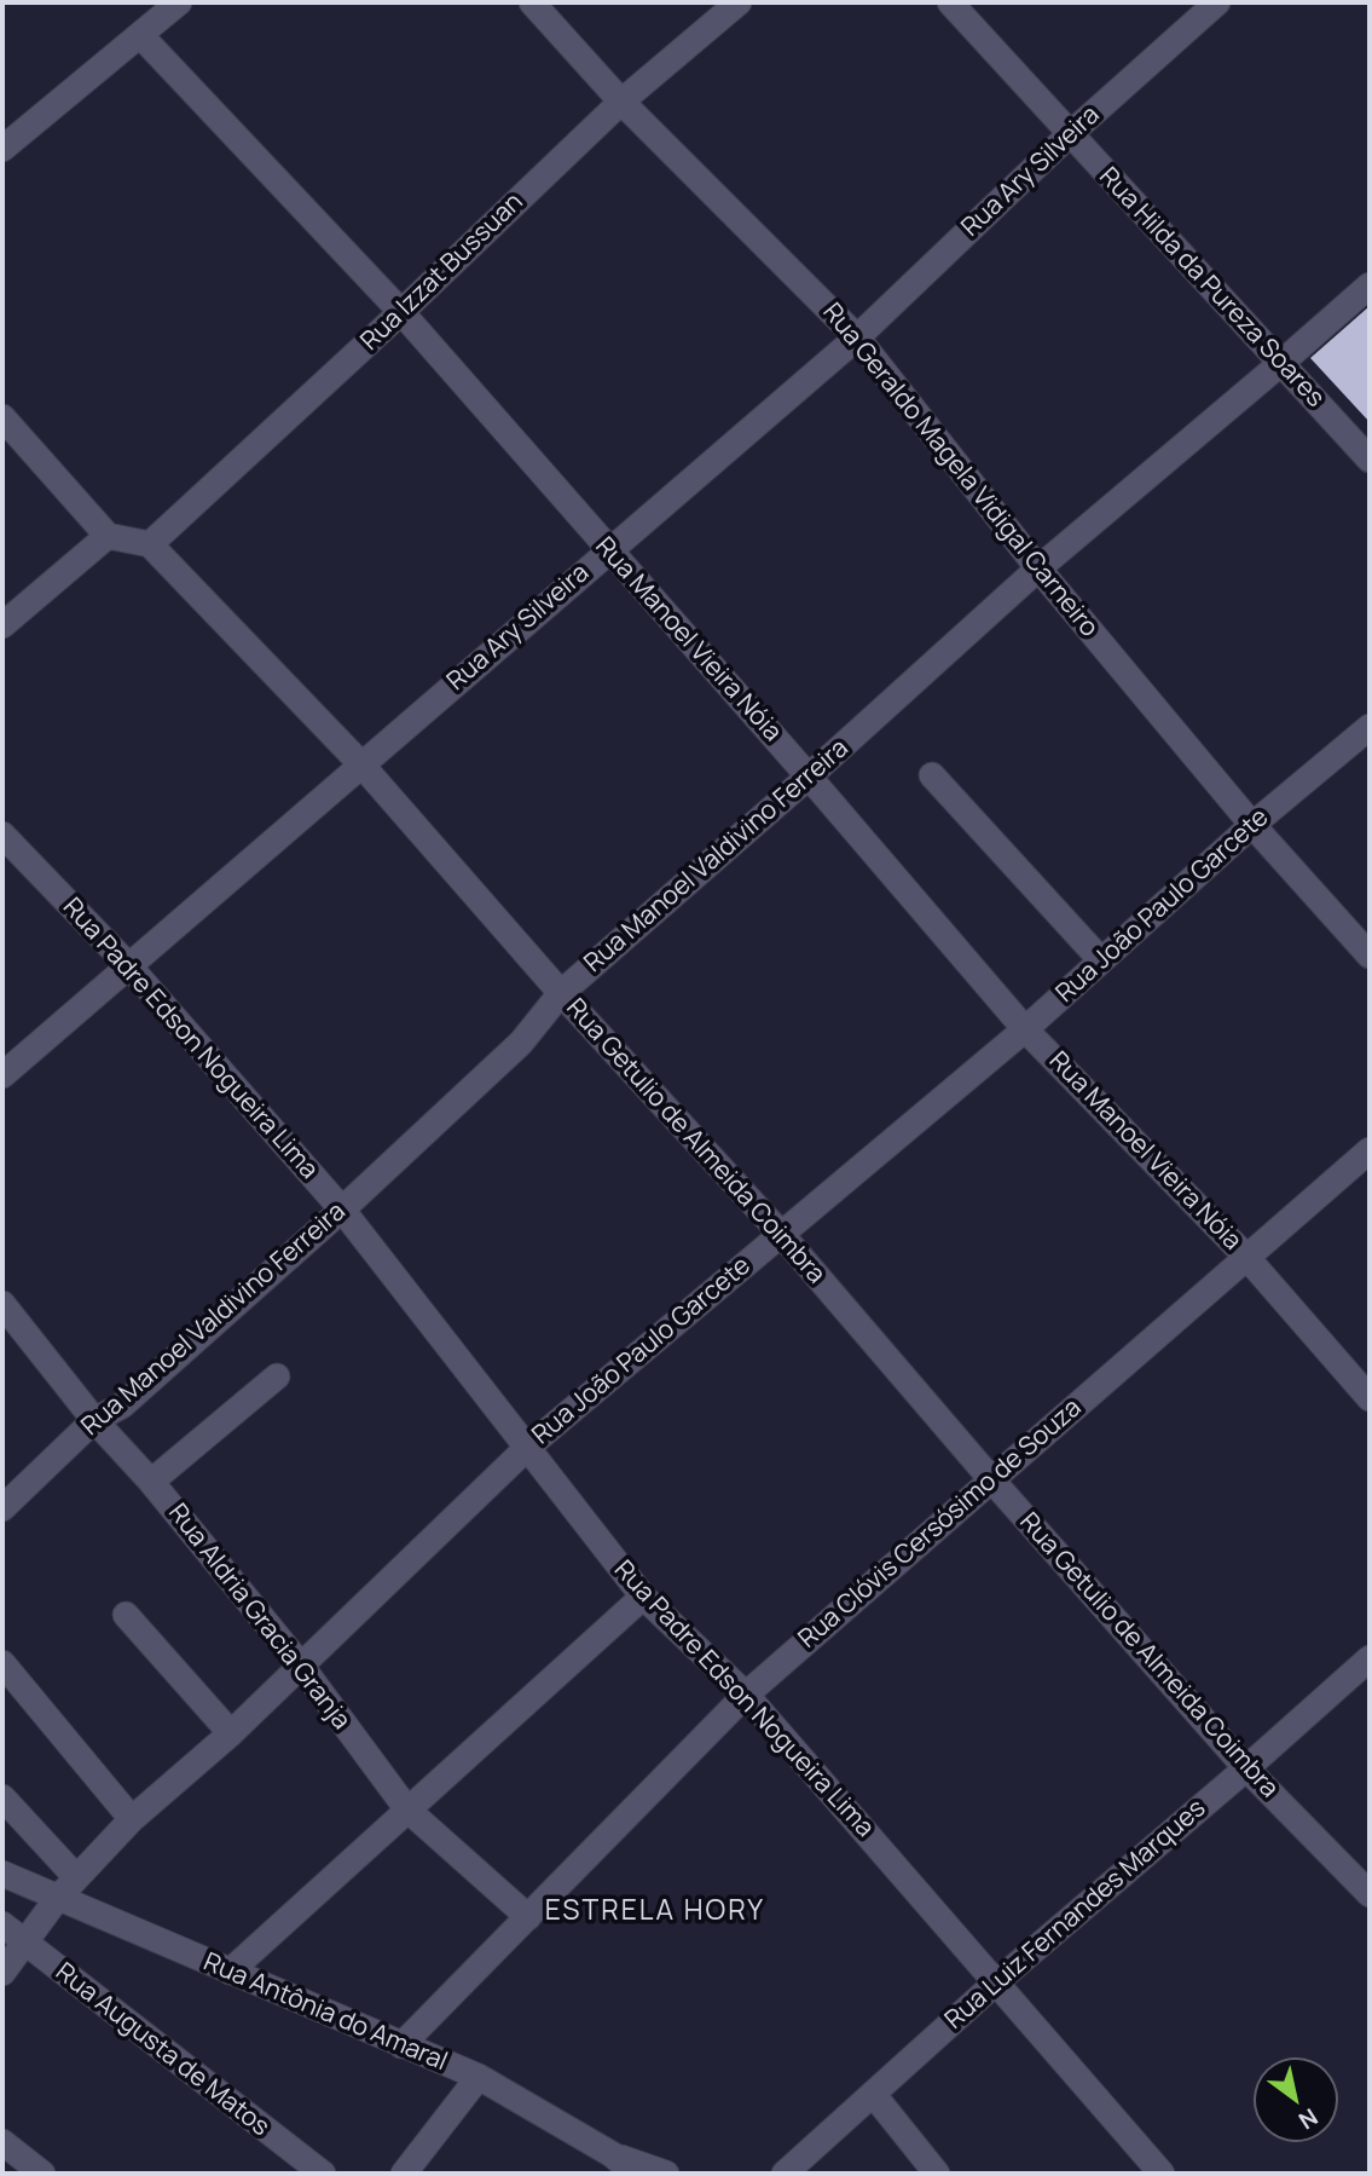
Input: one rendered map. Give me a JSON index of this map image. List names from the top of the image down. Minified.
{"streets":{"street":["Rua Ary Silveira","Rua Izzat Bussuan","Rua Hilda da Pureza Soares","Rua Geraldo Magela Vidigal Carneiro","Rua Manoel Vieira Nóia","Rua Manoel Valdivino Ferreira","Rua João Paulo Garcete","Rua Padre Edson Nogueira Lima","Rua Getulio de Almeida Coimbra","Rua Clóvis Cersósimo de Souza","Rua Aldria Gracia Granja","Rua Luiz Fernandes Marques","Rua Antônia do Amaral","Rua Augusta de Matos"]},"crossings":[["Rua Ary Silveira","Rua Hilda da Pureza Soares"],["Rua Ary Silveira","Rua Geraldo Magela Vidigal Carneiro"],["Rua Ary Silveira","Rua Manoel Vieira Nóia"],["Rua Ary Silveira","Rua Padre Edson Nogueira Lima"],["Rua Ary Silveira","Rua Getulio de Almeida Coimbra"],["Rua Izzat Bussuan","Rua Geraldo Magela Vidigal Carneiro"],["Rua Izzat Bussuan","Rua Manoel Vieira Nóia"],["Rua Izzat Bussuan","Rua Getulio de Almeida Coimbra"],["Rua Hilda da Pureza Soares","Rua Manoel Valdivino Ferreira"],["Rua Geraldo Magela Vidigal Carneiro","Rua Manoel Valdivino Ferreira"],["Rua Geraldo Magela Vidigal Carneiro","Rua João Paulo Garcete"],["Rua Manoel Vieira Nóia","Rua Manoel Valdivino Ferreira"],["Rua Manoel Vieira Nóia","Rua João Paulo Garcete"],["Rua Manoel Vieira Nóia","Rua Clóvis Cersósimo de Souza"],["Rua Manoel Valdivino Ferreira","Rua Padre Edson Nogueira Lima"],["Rua Manoel Valdivino Ferreira","Rua Getulio de Almeida Coimbra"],["Rua Manoel Valdivino Ferreira","Rua Aldria Gracia Granja"],["Rua João Paulo Garcete","Rua Padre Edson Nogueira Lima"],["Rua João Paulo Garcete","Rua Getulio de Almeida Coimbra"],["Rua João Paulo Garcete","Rua Aldria Gracia Granja"],["Rua João Paulo Garcete","Rua Antônia do Amaral"],["Rua João Paulo Garcete","Rua Augusta de Matos"],["Rua Padre Edson Nogueira Lima","Rua Clóvis Cersósimo de Souza"],["Rua Padre Edson Nogueira Lima","Rua Luiz Fernandes Marques"],["Rua Getulio de Almeida Coimbra","Rua Clóvis Cersósimo de Souza"],["Rua Getulio de Almeida Coimbra","Rua Luiz Fernandes Marques"],["Rua Clóvis Cersósimo de Souza","Rua Aldria Gracia Granja"],["Rua Clóvis Cersósimo de Souza","Rua Antônia do Amaral"]],"districts":["ESTRELA HORY"],"north":"bottom right"}
